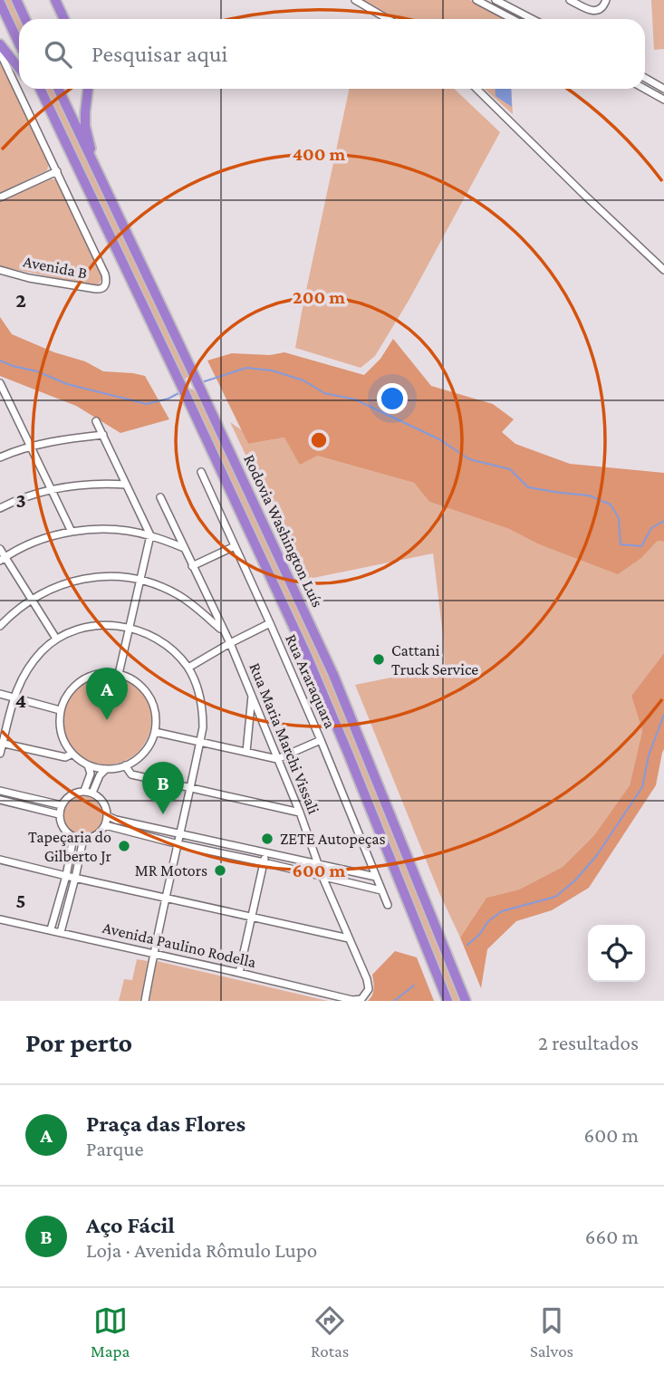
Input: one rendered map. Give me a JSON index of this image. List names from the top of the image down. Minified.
{"streets":{"highway":["Rodovia Washington Luís"],"street":["Avenida B","Rua Araraquara","Rua Maria Marchi Vissali","Avenida Paulino Rodella"]},"crossings":[["Rua Maria Marchi Vissali","Avenida Paulino Rodella"]],"places":["Cattani Truck Service","ZETE Autopeças","Tapeçaria do Gilberto Jr","MR Motors"],"page":{"search":"Pesquisar aqui","pins":["A","B"],"heading":["Por perto","2 resultados"],"list":[{"mark":"A","name":"Praça das Flores","note":"Parque","value":"600 m"},{"mark":"B","name":"Aço Fácil","note":"Loja · Avenida Rômulo Lupo","value":"660 m"}],"nav":["Mapa","Rotas","Salvos"]},"grid":{"rows":["2","3","4","5"]},"rings":["400 m","200 m","600 m"]}
